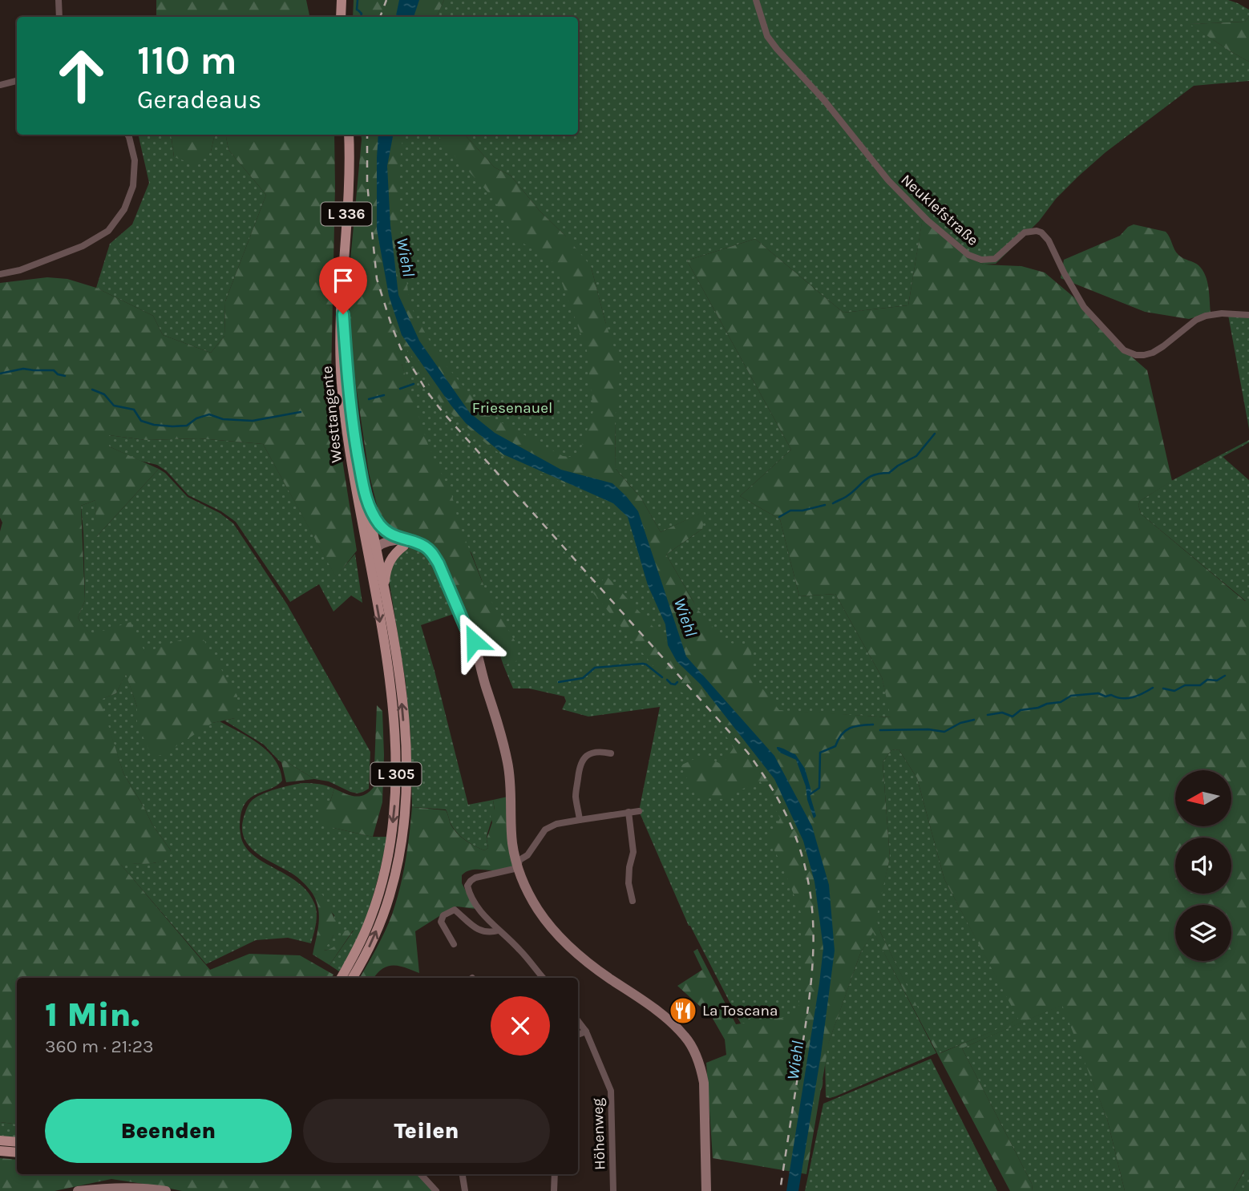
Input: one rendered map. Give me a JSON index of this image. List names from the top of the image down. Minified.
{"streets":{"main road":["L 336","Westtangente","L 305"],"street":["Neuklefstraße","Höhenweg"]},"crossings":[["L 336","Westtangente"],["L 336","L 305"],["Westtangente","L 305"]],"water":["Wiehl"],"parks":["Friesenauel"],"places":{"restaurant":["La Toscana"]},"north":"left","page":{"turn":["110 m","Geradeaus"],"heading":["1 Min.","360 m · 21:23"],"buttons":["Beenden","Teilen"]}}
